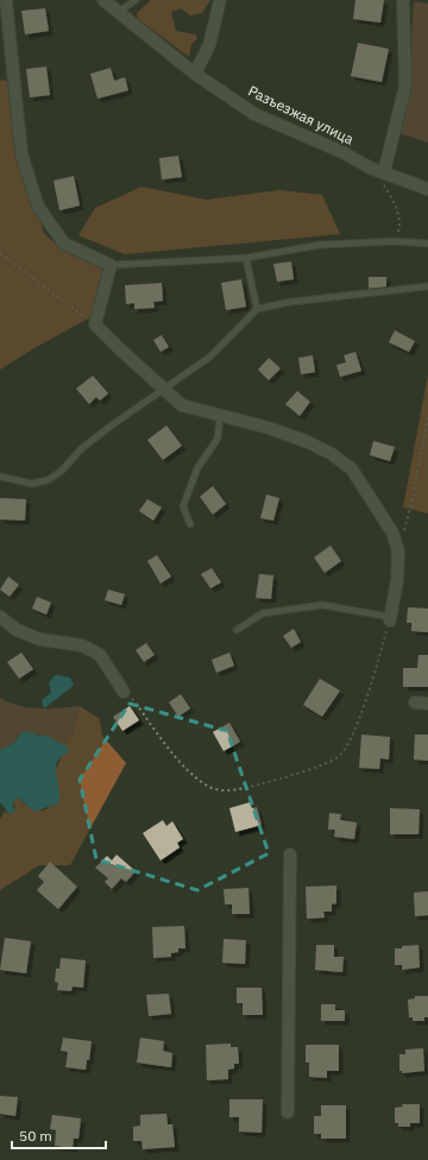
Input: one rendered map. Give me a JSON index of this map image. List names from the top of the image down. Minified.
{"streets":{"street":["Разъезжая улица"]},"scale_bar":"50 m"}
